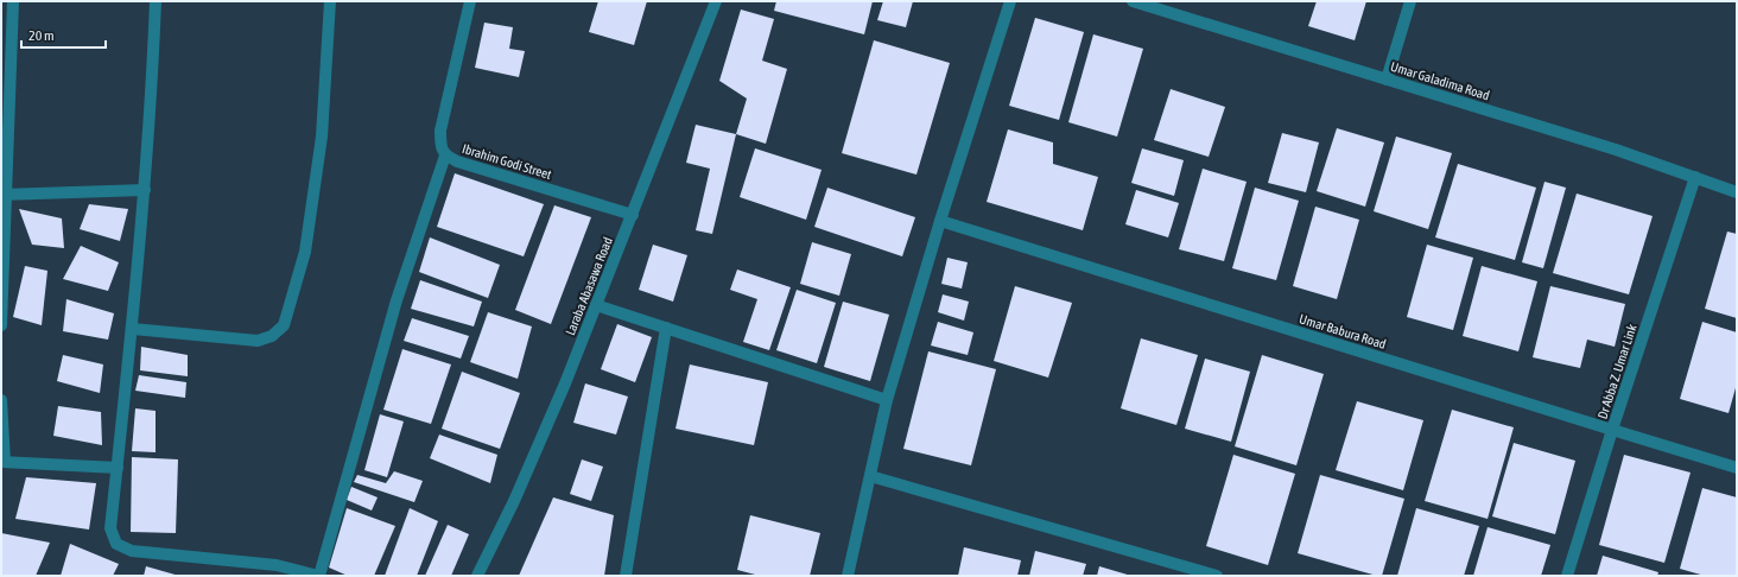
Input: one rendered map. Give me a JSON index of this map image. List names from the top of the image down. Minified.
{"streets":{"street":["Umar Galadima Road","Ibrahim Godi Street","Laraba Abasawa Road","Umar Babura Road","Dr Abba Z. Umar Link"]},"crossings":[["Umar Galadima Road","Dr Abba Z. Umar Link"],["Ibrahim Godi Street","Laraba Abasawa Road"],["Umar Babura Road","Dr Abba Z. Umar Link"]],"scale_bar":"20 m"}
